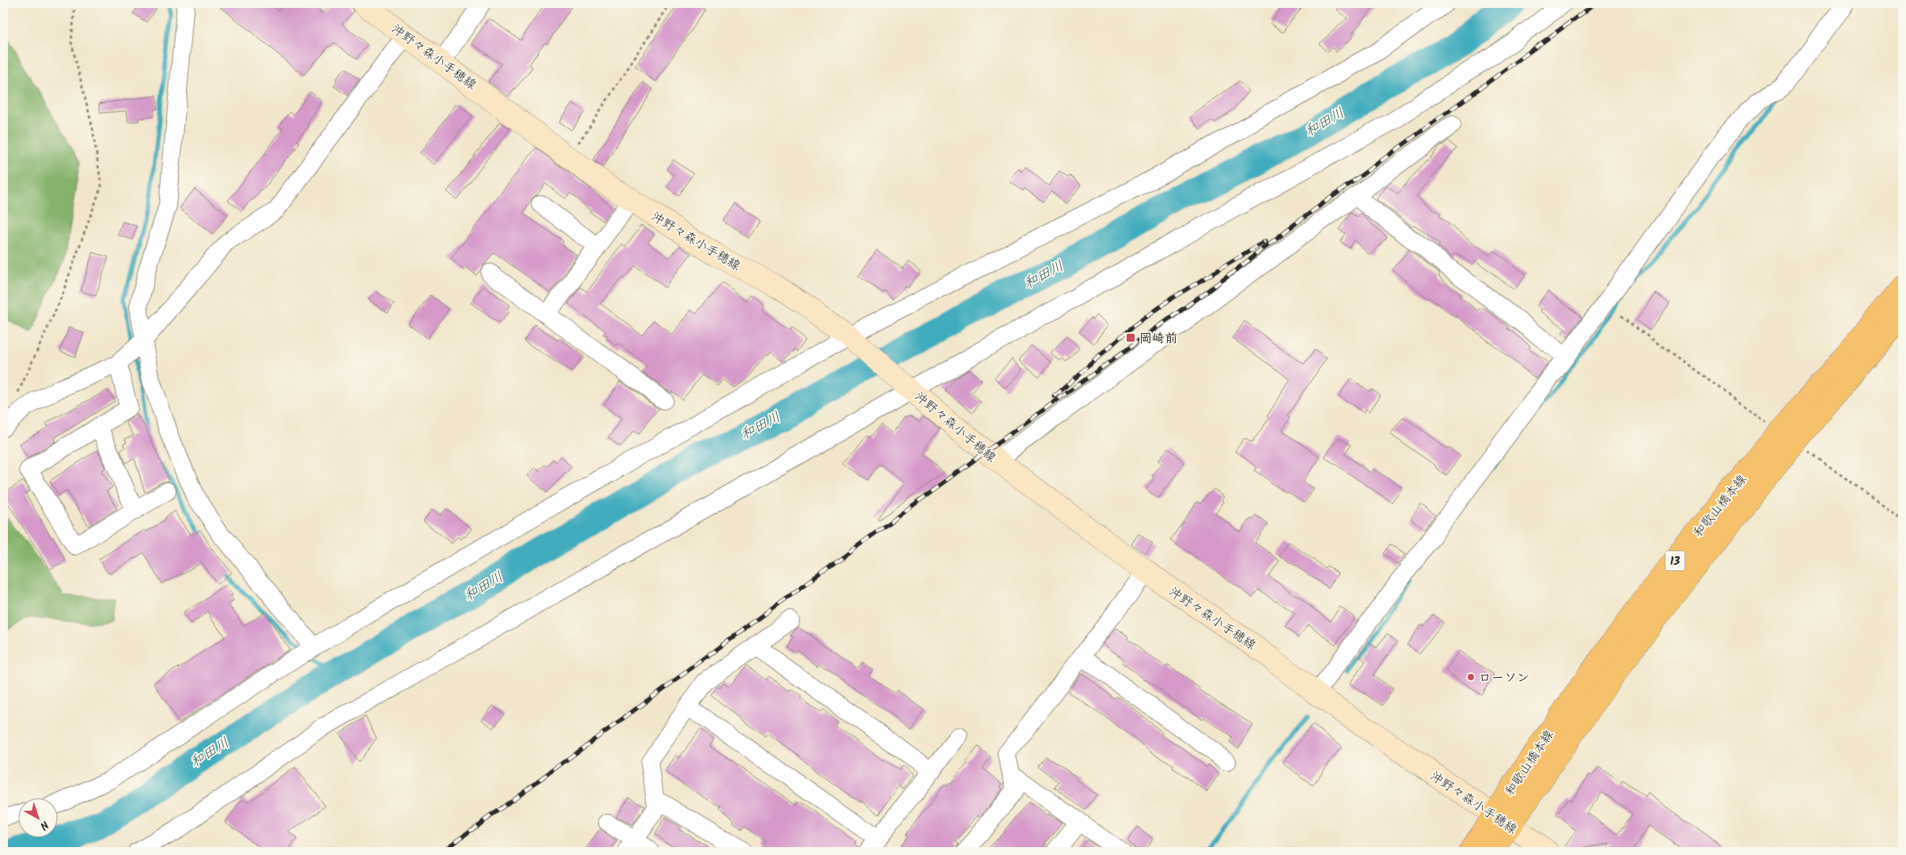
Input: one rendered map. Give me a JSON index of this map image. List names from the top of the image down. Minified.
{"streets":{"main road":["沖野々森小手穂線","和歌山橋本線","13"]},"crossings":[["沖野々森小手穂線","和歌山橋本線"]],"water":["和田川"],"places":{"transit":["岡崎前"],"other":["ローソン"]},"north":"bottom right"}
